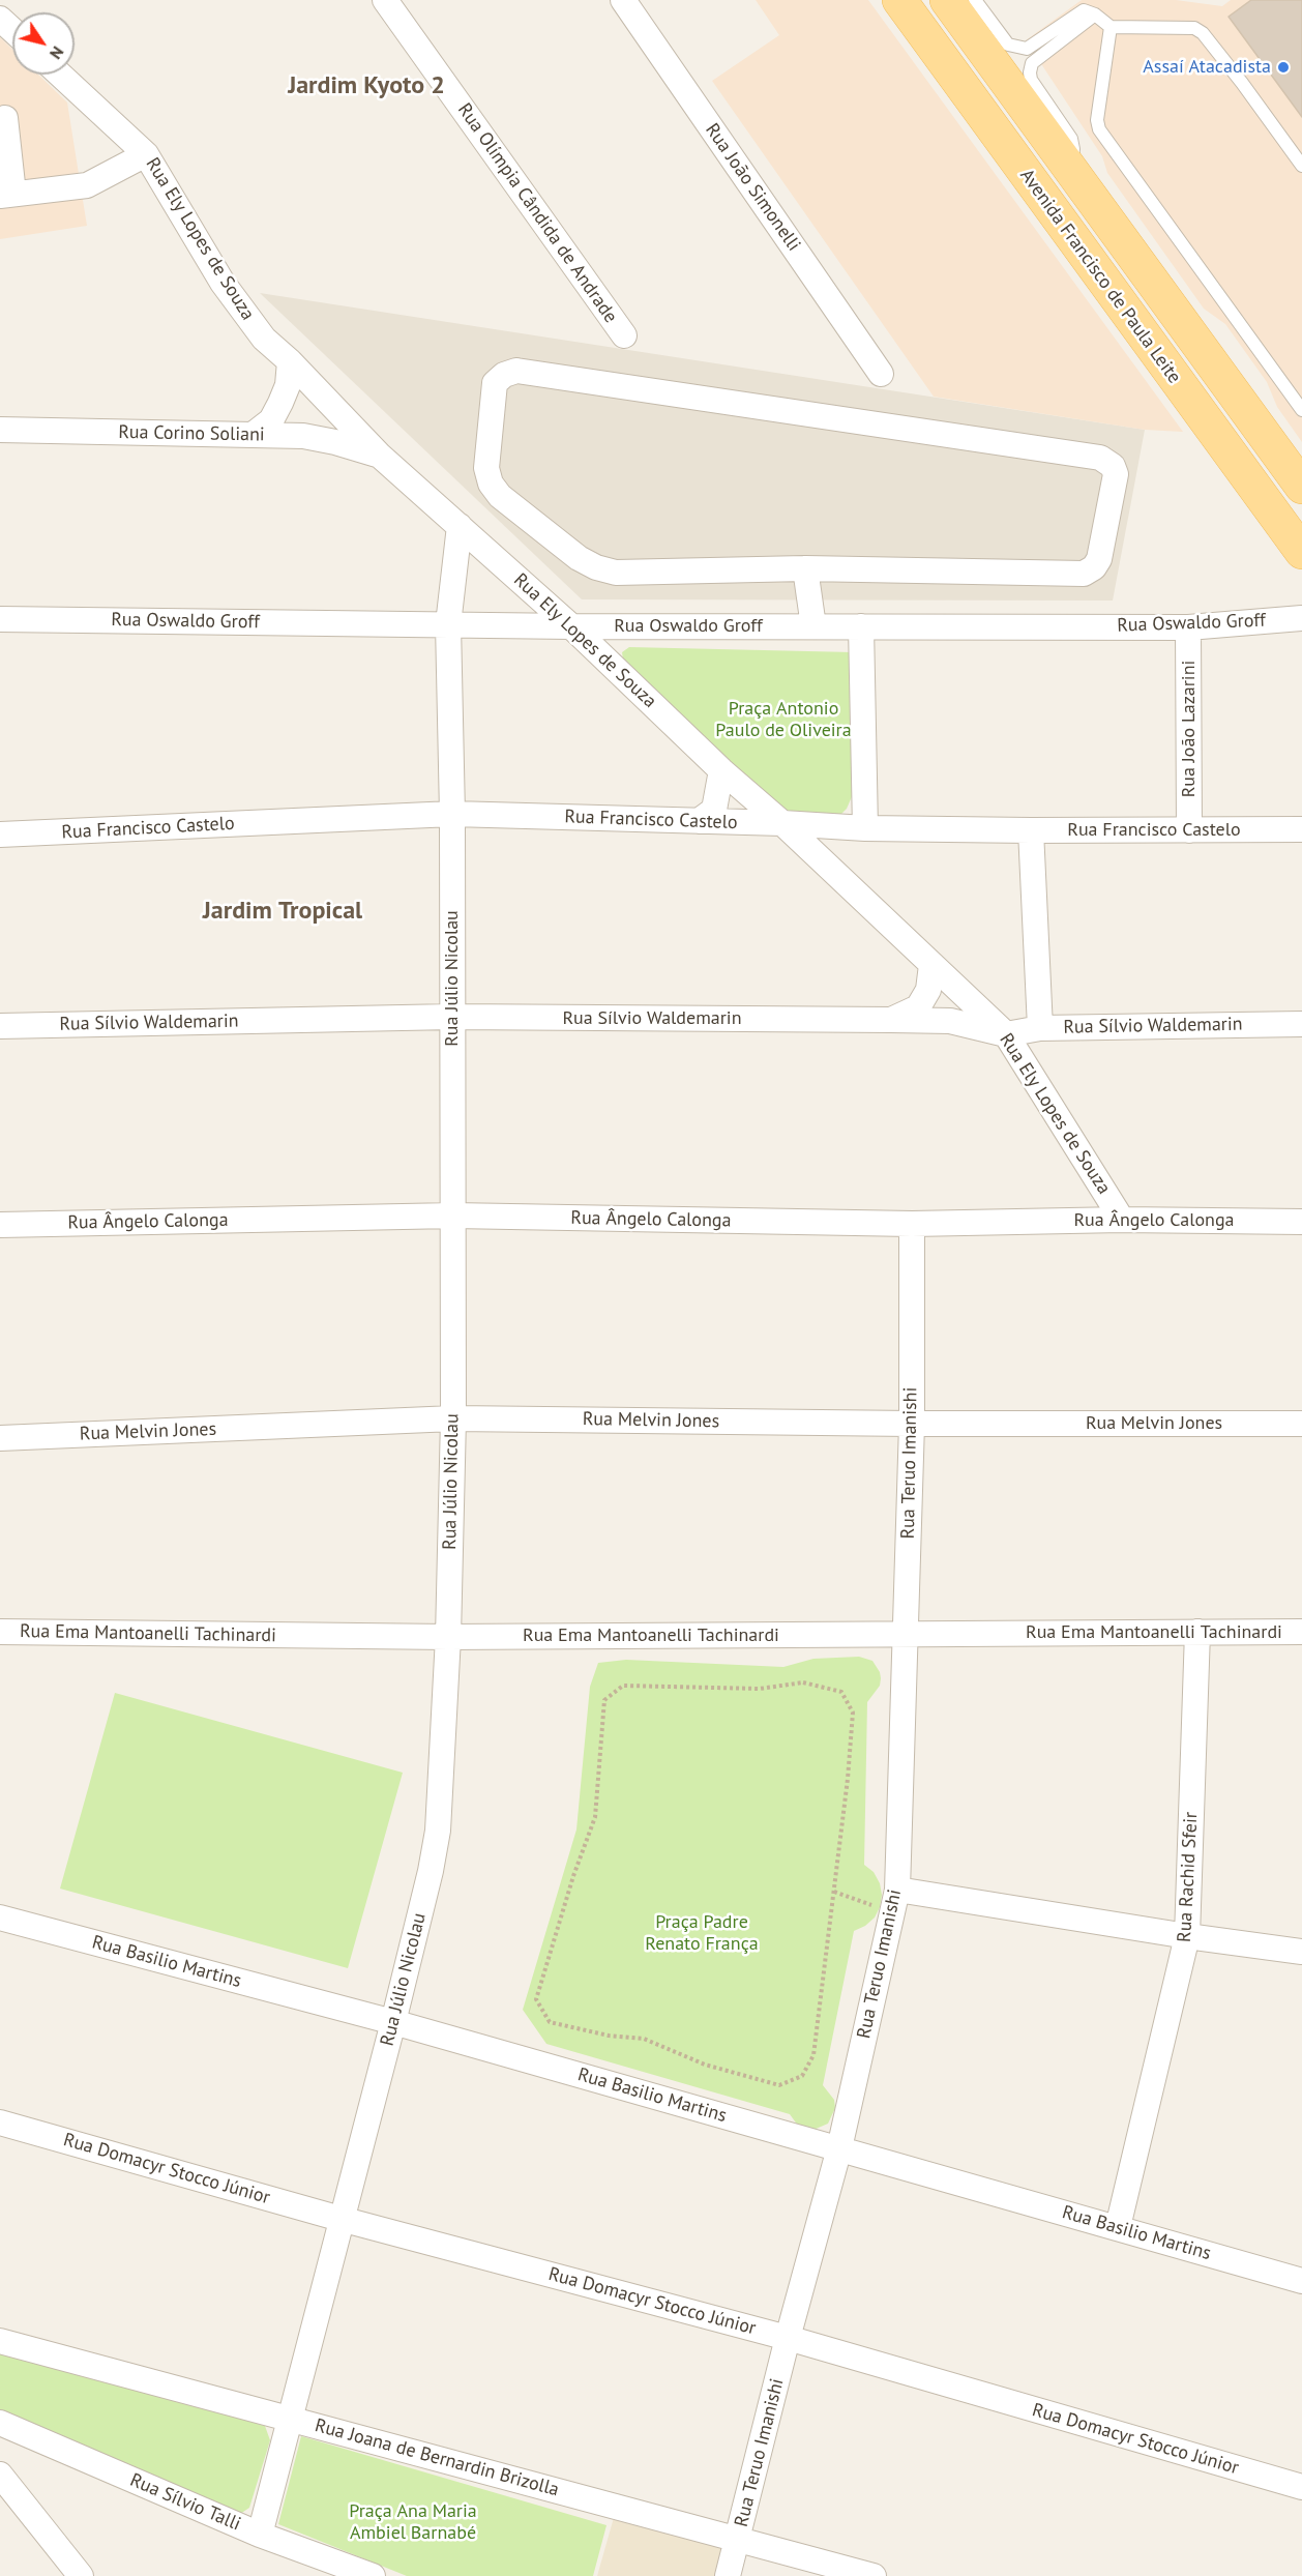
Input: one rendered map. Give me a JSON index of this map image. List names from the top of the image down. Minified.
{"streets":{"main road":["Avenida Francisco de Paula Leite"],"street":["Rua João Simonelli","Rua Olímpia Cândida de Andrade","Rua Ely Lopes de Souza","Rua Corino Soliani","Rua Oswaldo Groff","Rua João Lazarini","Rua Francisco Castelo","Rua Júlio Nicolau","Rua Sílvio Waldemarin","Rua Ângelo Calonga","Rua Melvin Jones","Rua Teruo Imanishi","Rua Ema Mantoanelli Tachinardi","Rua Rachid Sfeir","Rua Basilio Martins","Rua Domacyr Stocco Júnior","Rua Joana de Bernardin Brizolla","Rua Sílvio Talli"]},"crossings":[["Rua Ely Lopes de Souza","Rua Corino Soliani"],["Rua Ely Lopes de Souza","Rua Oswaldo Groff"],["Rua Ely Lopes de Souza","Rua Francisco Castelo"],["Rua Ely Lopes de Souza","Rua Júlio Nicolau"],["Rua Ely Lopes de Souza","Rua Sílvio Waldemarin"],["Rua Ely Lopes de Souza","Rua Ângelo Calonga"],["Rua Oswaldo Groff","Rua João Lazarini"],["Rua Oswaldo Groff","Rua Júlio Nicolau"],["Rua João Lazarini","Rua Francisco Castelo"],["Rua Francisco Castelo","Rua Júlio Nicolau"],["Rua Júlio Nicolau","Rua Sílvio Waldemarin"],["Rua Júlio Nicolau","Rua Ângelo Calonga"],["Rua Júlio Nicolau","Rua Melvin Jones"],["Rua Júlio Nicolau","Rua Ema Mantoanelli Tachinardi"],["Rua Júlio Nicolau","Rua Basilio Martins"],["Rua Júlio Nicolau","Rua Domacyr Stocco Júnior"],["Rua Júlio Nicolau","Rua Joana de Bernardin Brizolla"],["Rua Júlio Nicolau","Rua Sílvio Talli"],["Rua Ângelo Calonga","Rua Teruo Imanishi"],["Rua Melvin Jones","Rua Teruo Imanishi"],["Rua Teruo Imanishi","Rua Ema Mantoanelli Tachinardi"],["Rua Teruo Imanishi","Rua Basilio Martins"],["Rua Teruo Imanishi","Rua Domacyr Stocco Júnior"],["Rua Teruo Imanishi","Rua Joana de Bernardin Brizolla"],["Rua Ema Mantoanelli Tachinardi","Rua Rachid Sfeir"],["Rua Rachid Sfeir","Rua Basilio Martins"]],"districts":["Jardim Kyoto 2","Jardim Tropical"],"parks":["Praça Antonio Paulo de Oliveira","Praça Padre Renato França","Praça Ana Maria Ambiel Barnabé"],"places":["Assaí Atacadista"],"north":"bottom right"}
